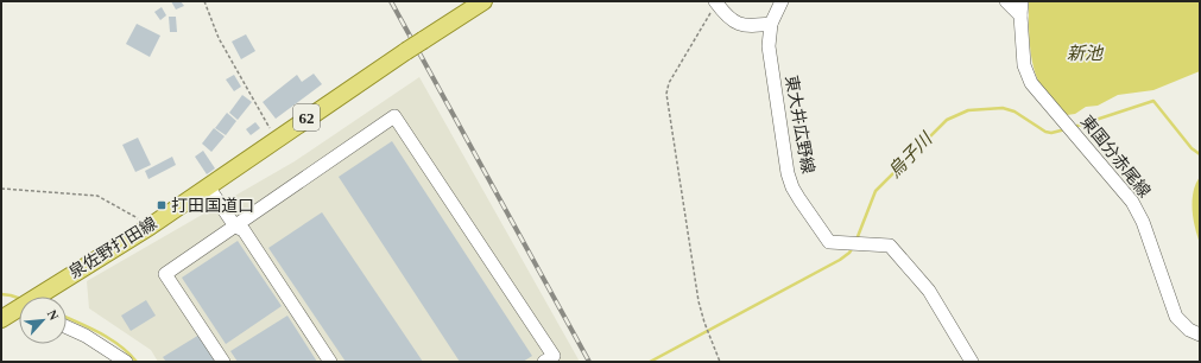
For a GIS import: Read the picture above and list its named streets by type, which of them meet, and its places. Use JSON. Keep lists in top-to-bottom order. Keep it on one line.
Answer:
{"streets":{"main road":["62","泉佐野打田線"],"street":["東大井広野線","東国分赤尾線"]},"water":["新池","烏子川"],"places":{"transit":["打田国道口"]},"north":"top right"}
